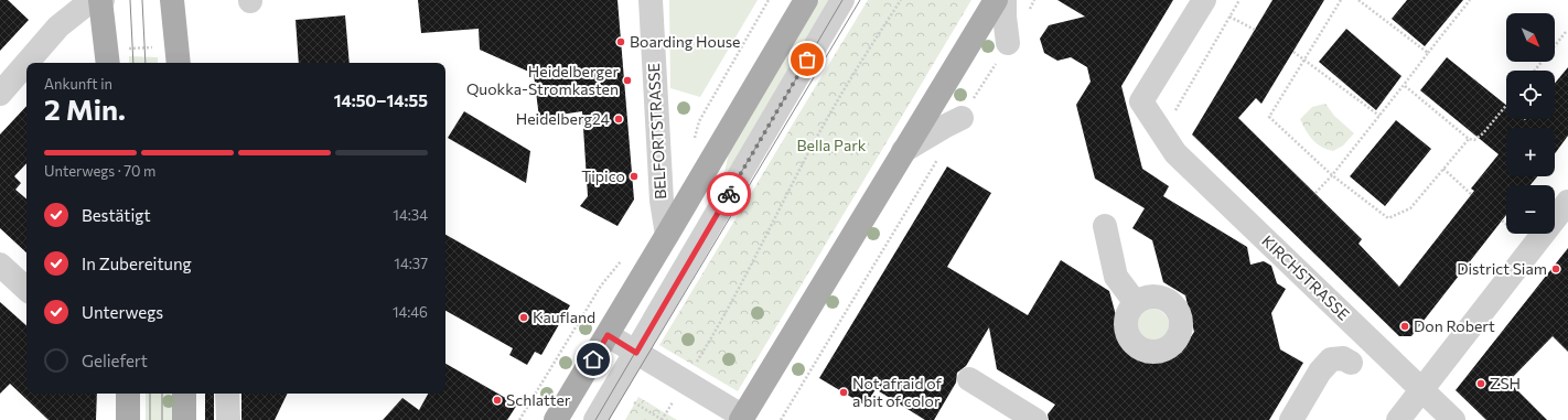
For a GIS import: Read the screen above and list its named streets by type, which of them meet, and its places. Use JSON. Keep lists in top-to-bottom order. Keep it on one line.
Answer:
{"streets":{"street":["BELFORTSTRASSE","KIRCHSTRASSE"]},"parks":["Bella Park"],"places":["Boarding House","Heidelberger Quokka-Stromkasten","Heidelberg24","Tipico","District Siam","Kaufland","Don Robert","ZSH","Not afraid of a bit of color","Schlatter"],"north":"bottom right","page":{"map_buttons":["+","−"],"heading":["2 Min.","Ankunft in","14:50–14:55"],"bar":"Unterwegs · 70 m","list":[["Bestätigt","14:34"],["In Zubereitung","14:37"],["Unterwegs","14:46"],"Geliefert"]}}
